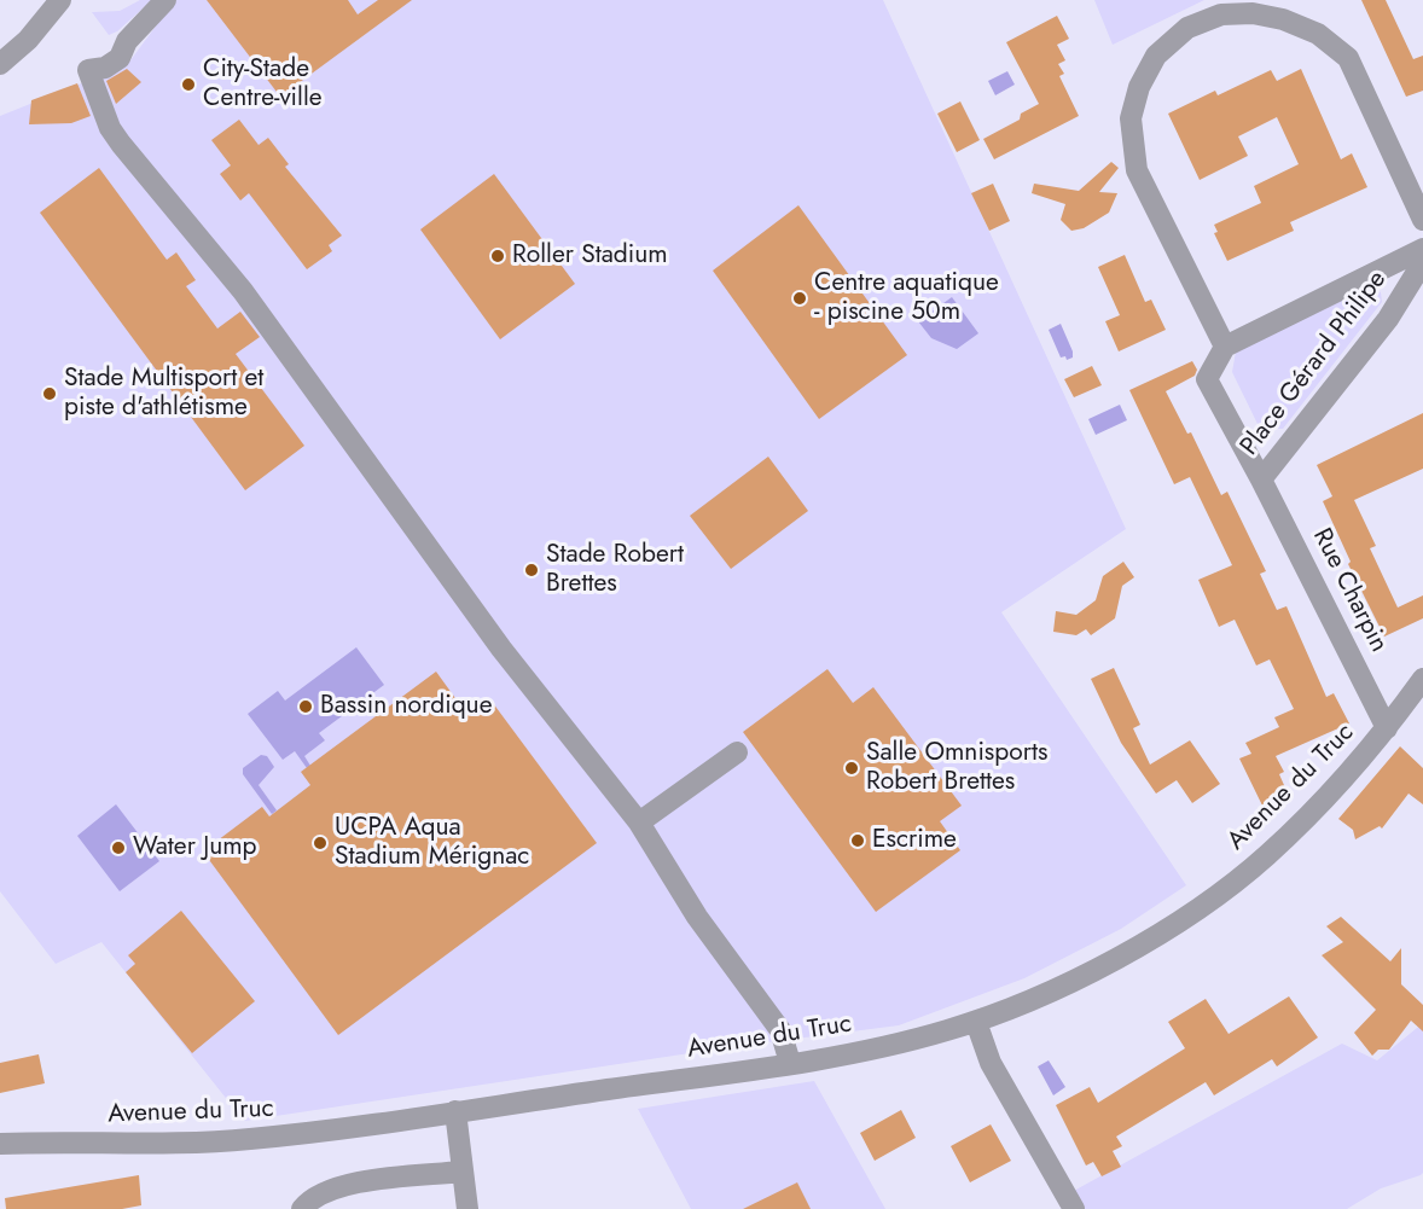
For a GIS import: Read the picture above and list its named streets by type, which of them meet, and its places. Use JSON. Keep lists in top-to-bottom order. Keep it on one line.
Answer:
{"streets":{"street":["Place Gérard Philipe","Rue Charpin","Avenue du Truc"]},"crossings":[["Place Gérard Philipe","Rue Charpin"],["Rue Charpin","Avenue du Truc"]],"places":["City-Stade Centre-ville","Roller Stadium","Centre aquatique - piscine 50m","Stade Multisport et piste d'athlétisme","Stade Robert Brettes","Bassin nordique","Salle Omnisports Robert Brettes","Escrime","UCPA Aqua Stadium Mérignac","Water Jump"]}
